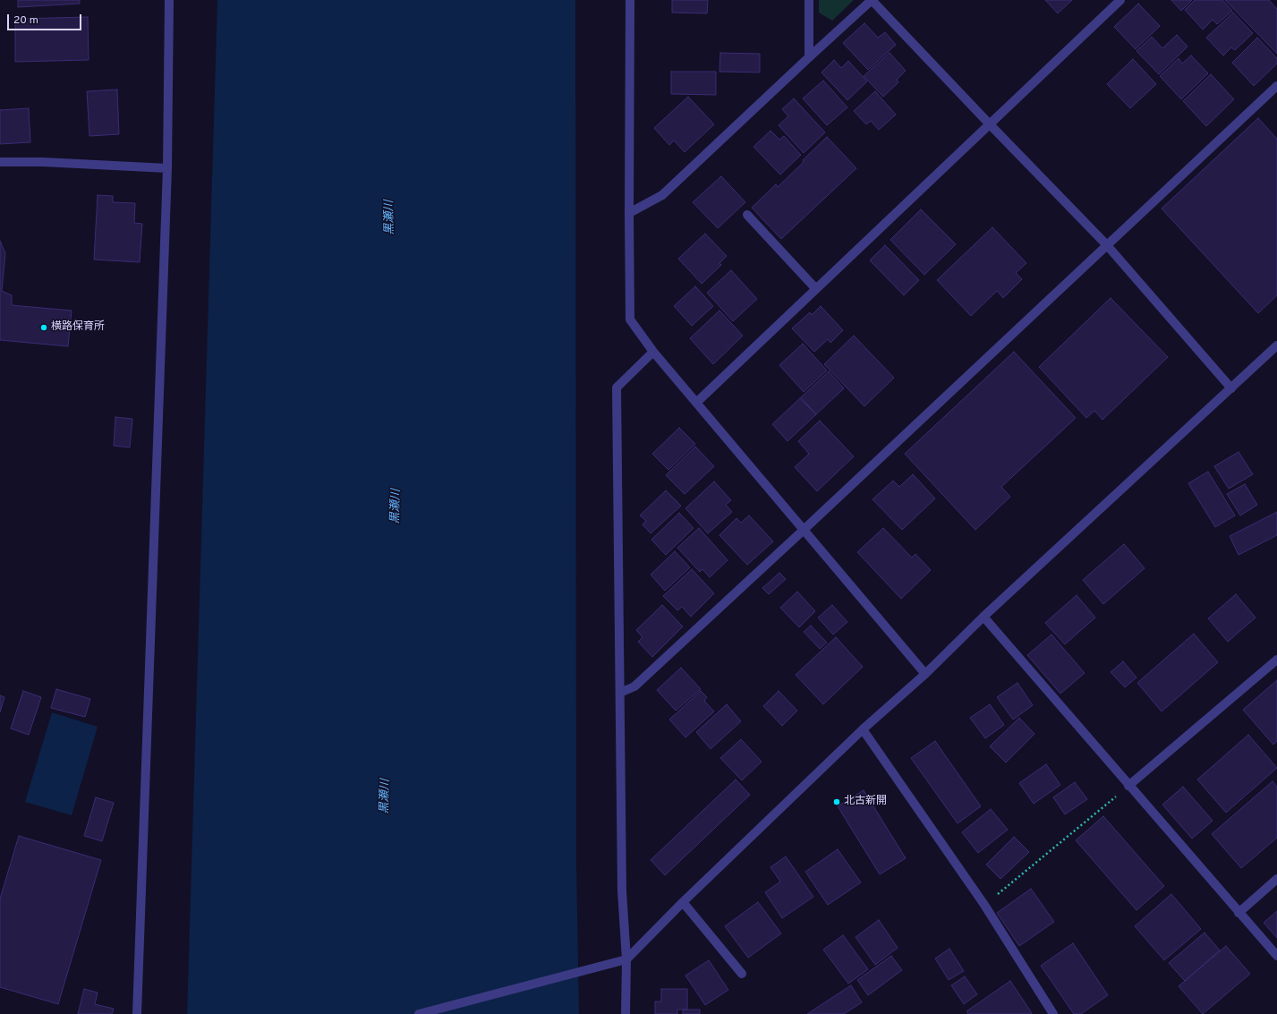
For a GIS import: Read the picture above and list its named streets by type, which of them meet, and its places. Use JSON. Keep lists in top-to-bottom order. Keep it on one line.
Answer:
{"water":["黒瀬川"],"places":["横路保育所","北古新開"],"scale_bar":"20 m"}
